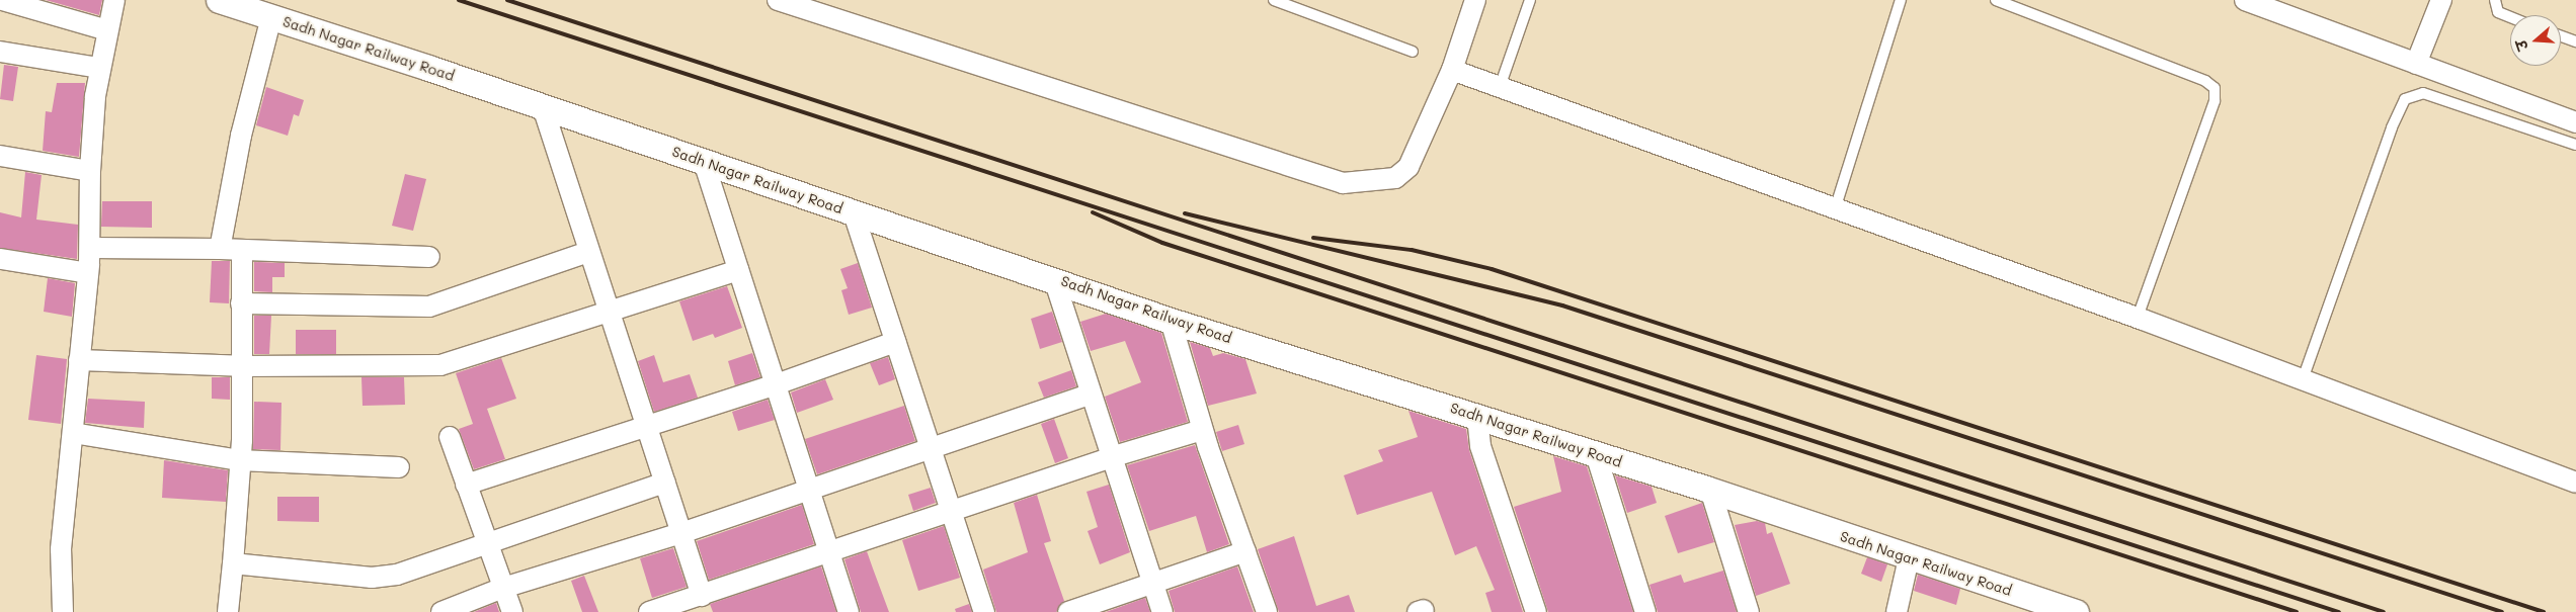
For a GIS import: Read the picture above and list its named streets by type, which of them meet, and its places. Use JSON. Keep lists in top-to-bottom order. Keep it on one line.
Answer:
{"streets":{"street":["Sadh Nagar Railway Road"]},"north":"left"}
